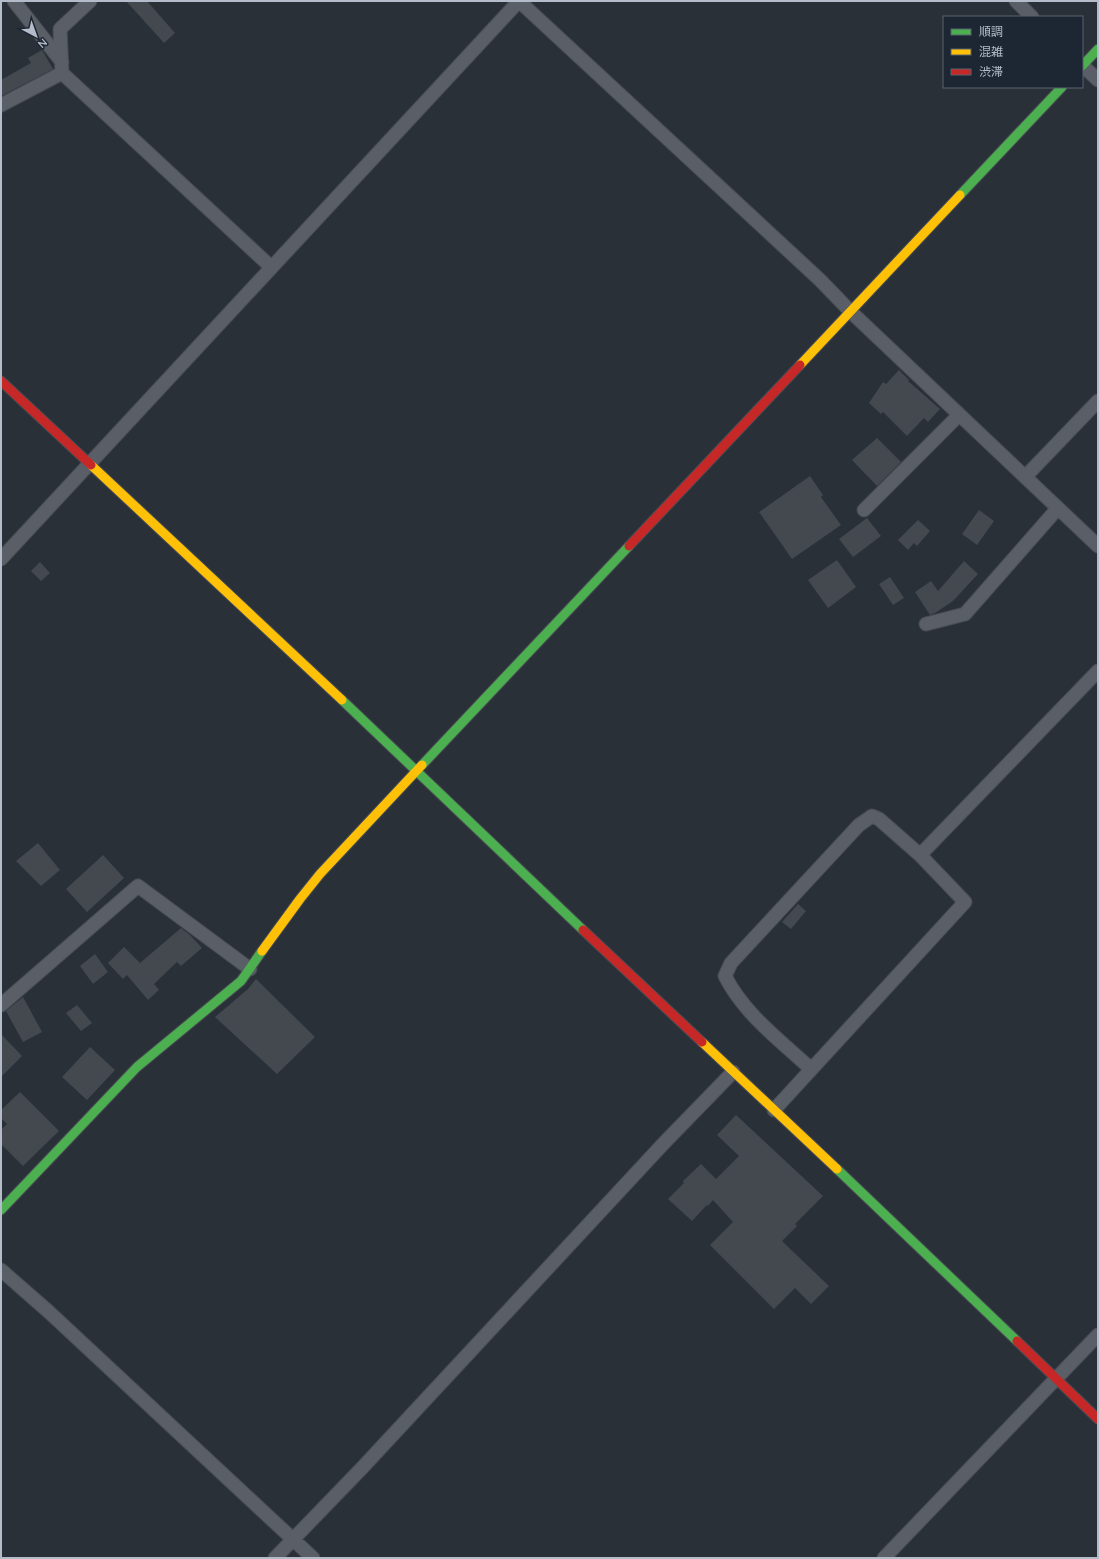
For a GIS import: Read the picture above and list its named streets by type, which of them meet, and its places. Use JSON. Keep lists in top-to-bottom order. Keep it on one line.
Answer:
{"legend":["順調","混雑","渋滞"],"north":"bottom right"}
